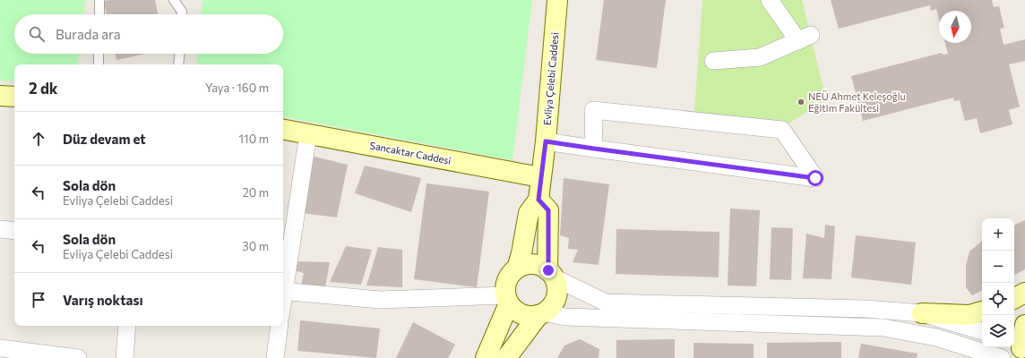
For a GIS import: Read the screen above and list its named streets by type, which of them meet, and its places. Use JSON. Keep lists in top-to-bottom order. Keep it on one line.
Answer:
{"streets":{"street":["Evliya Çelebi Caddesi","Sancaktar Caddesi"]},"crossings":[["Evliya Çelebi Caddesi","Sancaktar Caddesi"]],"places":["NEÜ Ahmet Keleşoğlu Eğitim Fakültesi"],"north":"bottom","page":{"search":"Burada ara","heading":["2 dk","Yaya · 160 m"],"list":[["Düz devam et","110 m"],["Sola dön","Evliya Çelebi Caddesi","20 m"],["Sola dön","Evliya Çelebi Caddesi","30 m"],"Varış noktası"],"map_buttons":["+","−"]}}
